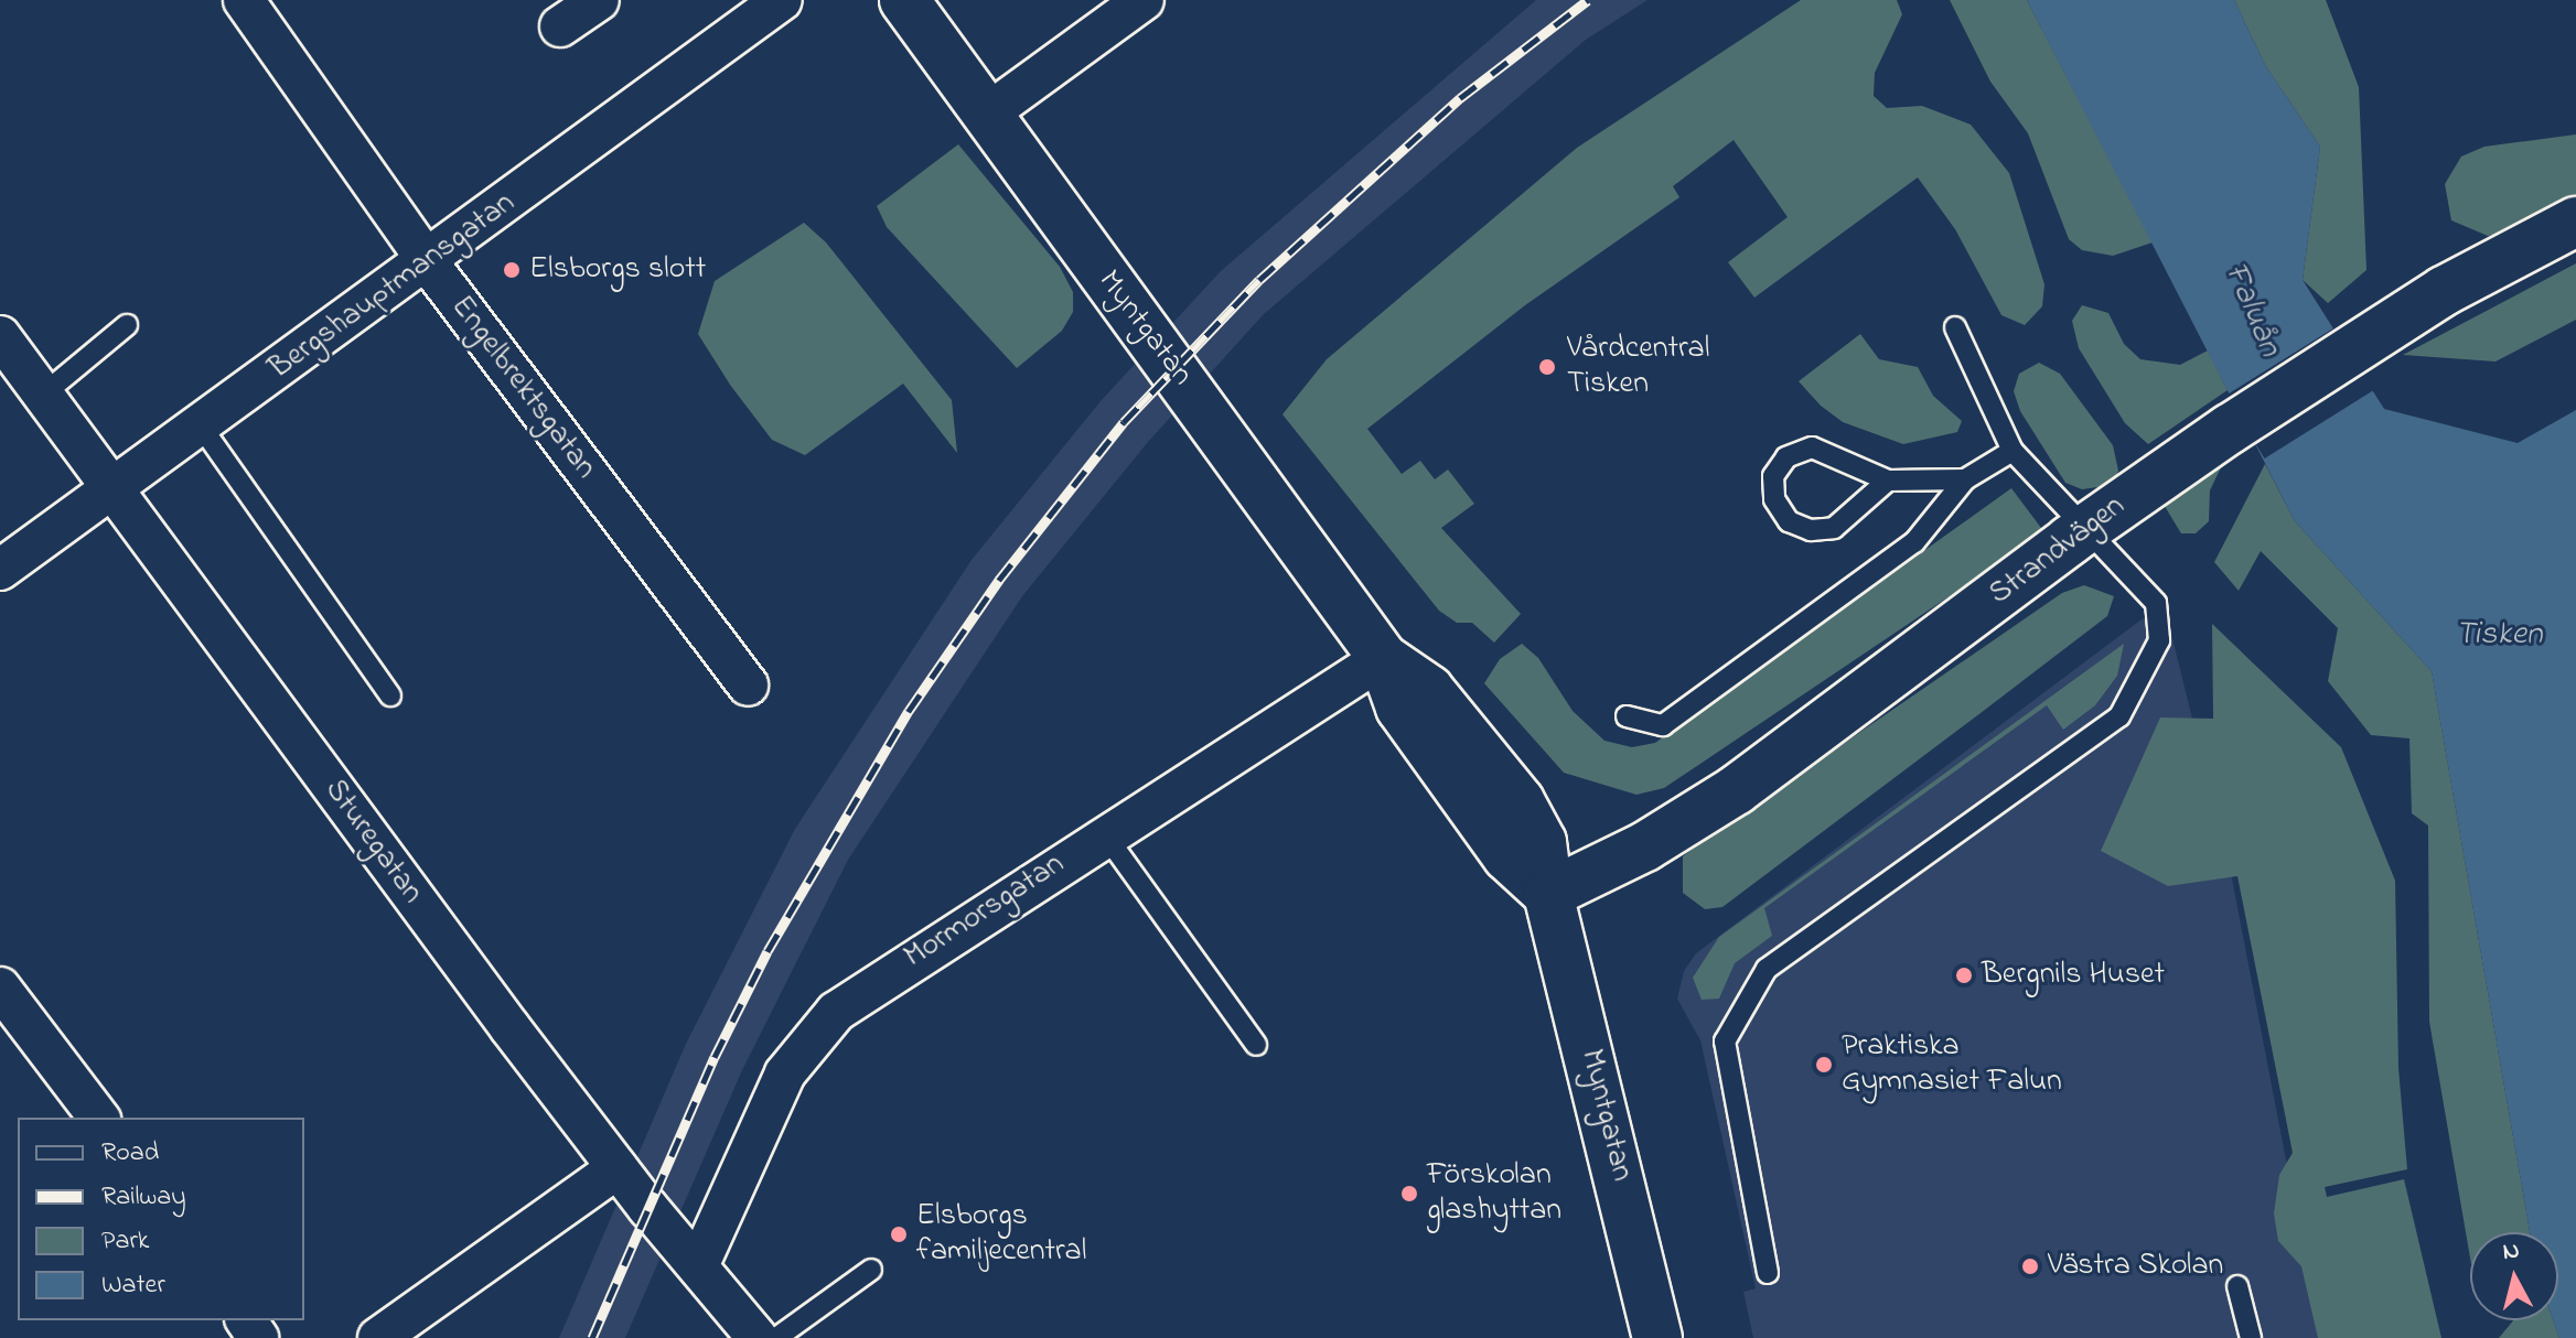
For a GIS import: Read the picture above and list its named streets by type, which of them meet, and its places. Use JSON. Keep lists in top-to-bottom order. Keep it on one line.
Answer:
{"streets":{"street":["Bergshauptmansgatan","Myntgatan","Engelbrektsgatan","Strandvägen","Sturegatan","Mormorsgatan"]},"crossings":[["Bergshauptmansgatan","Engelbrektsgatan"],["Bergshauptmansgatan","Sturegatan"],["Myntgatan","Strandvägen"],["Myntgatan","Mormorsgatan"],["Sturegatan","Mormorsgatan"]],"water":["Faluån","Tisken"],"places":["Elsborgs slott","Vårdcentral Tisken","Bergnils Huset","Praktiska Gymnasiet Falun","Förskolan glashyttan","Elsborgs familjecentral","Västra Skolan"],"legend":["Road","Railway","Park","Water"],"north":"top"}
